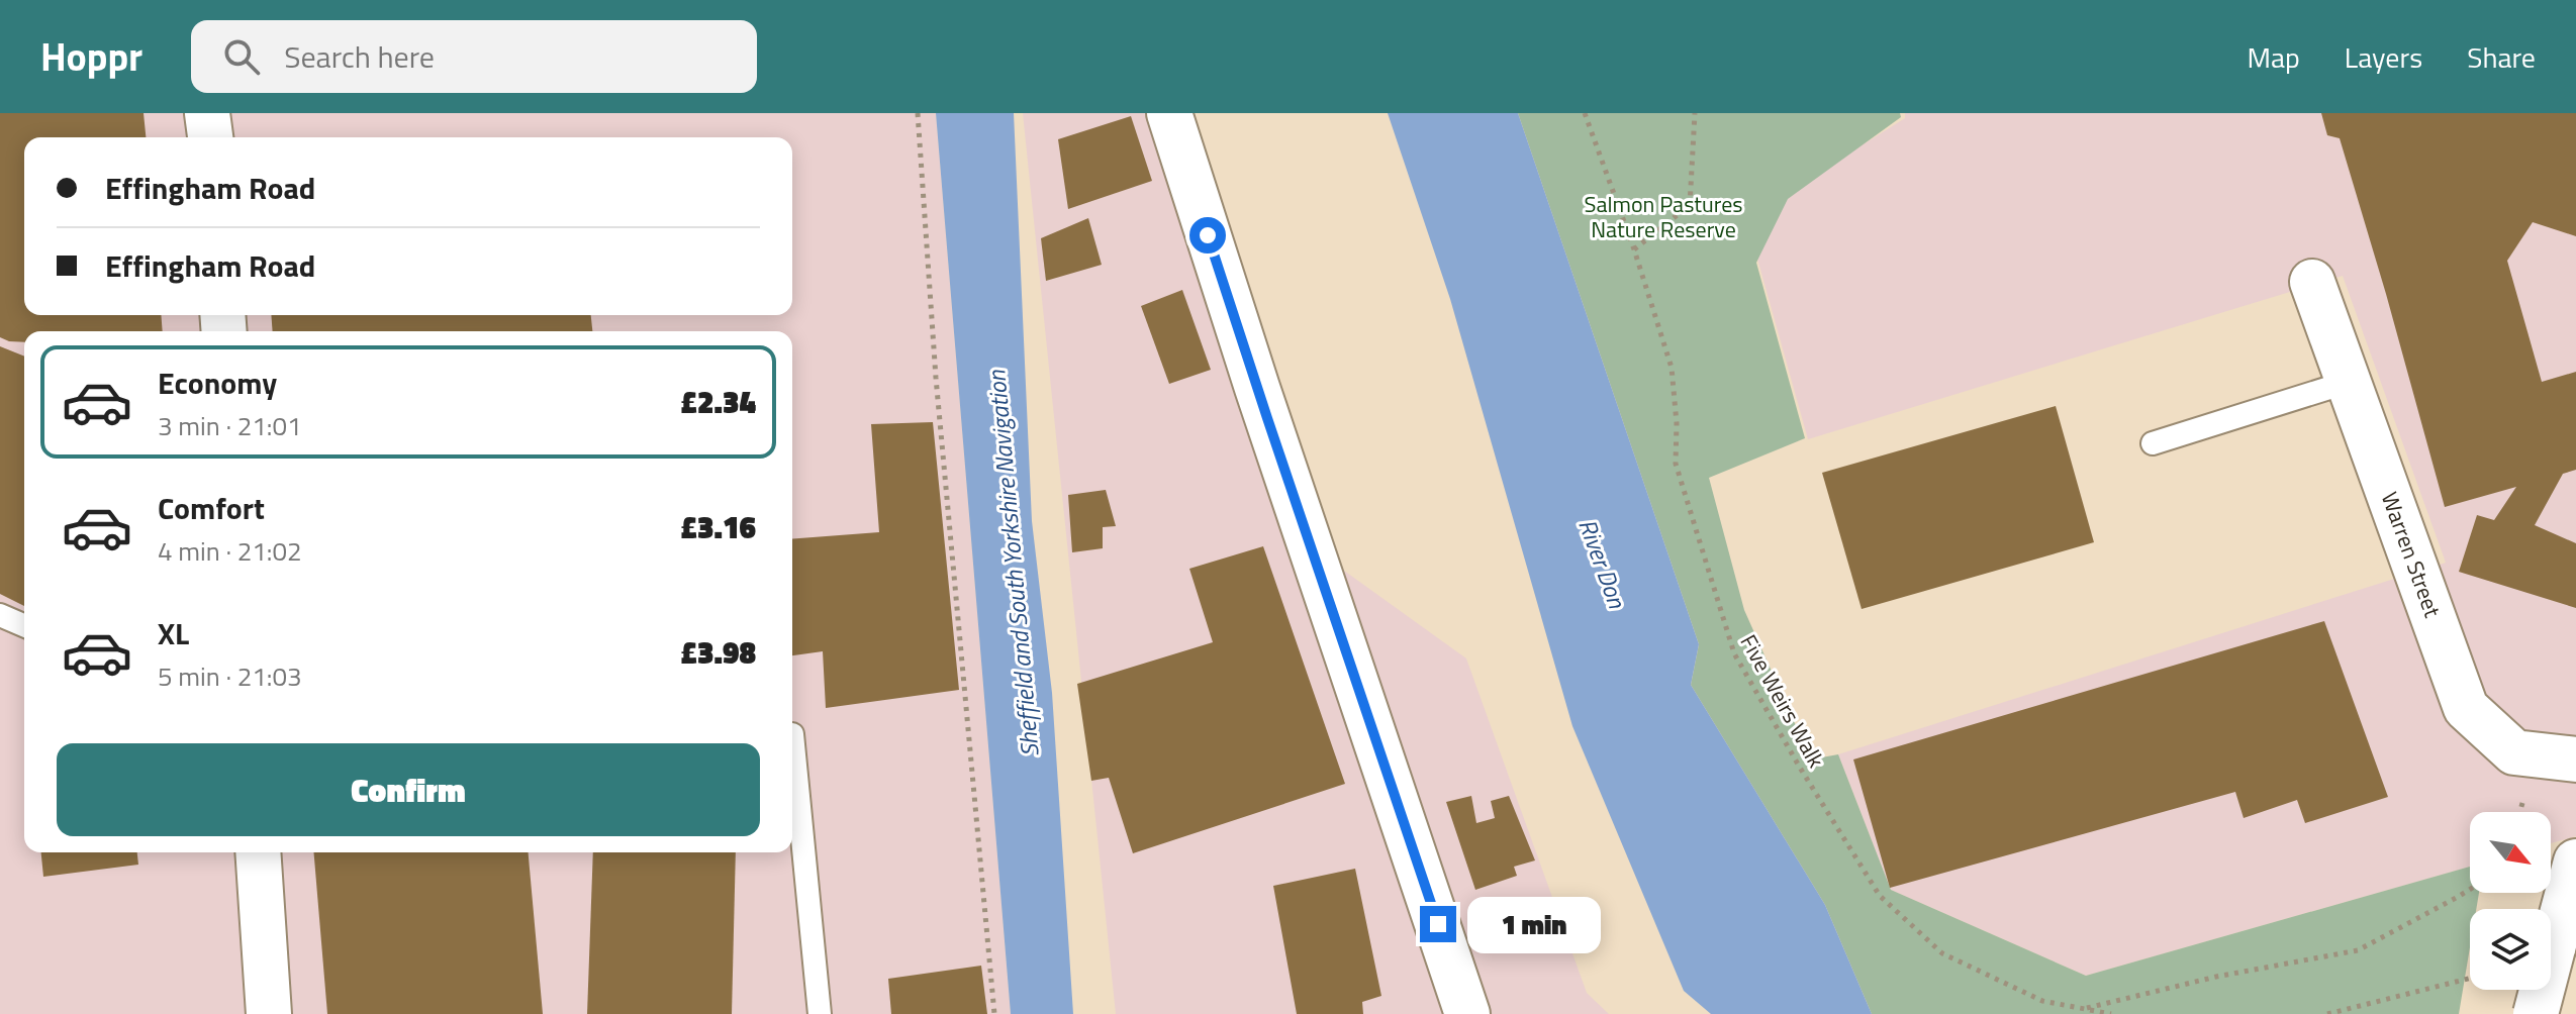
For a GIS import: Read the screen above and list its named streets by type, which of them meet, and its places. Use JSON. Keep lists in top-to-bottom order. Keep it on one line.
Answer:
{"streets":{"main road":["Warren Street"],"path":["Five Weirs Walk"]},"water":["Sheffield and South Yorkshire Navigation","River Don"],"parks":["Salmon Pastures Nature Reserve"],"north":"bottom right","page":{"header":"Hoppr","search":"Search here","nav":["Map","Layers","Share"],"banner":["Effingham Road","Effingham Road"],"list":[{"name":"Economy","note":"3 min · 21:01","value":"£2.34"},{"name":"Comfort","note":"4 min · 21:02","value":"£3.16"},{"name":"XL","note":"5 min · 21:03","value":"£3.98"}],"buttons":"Confirm","bubble":"1 min"}}
